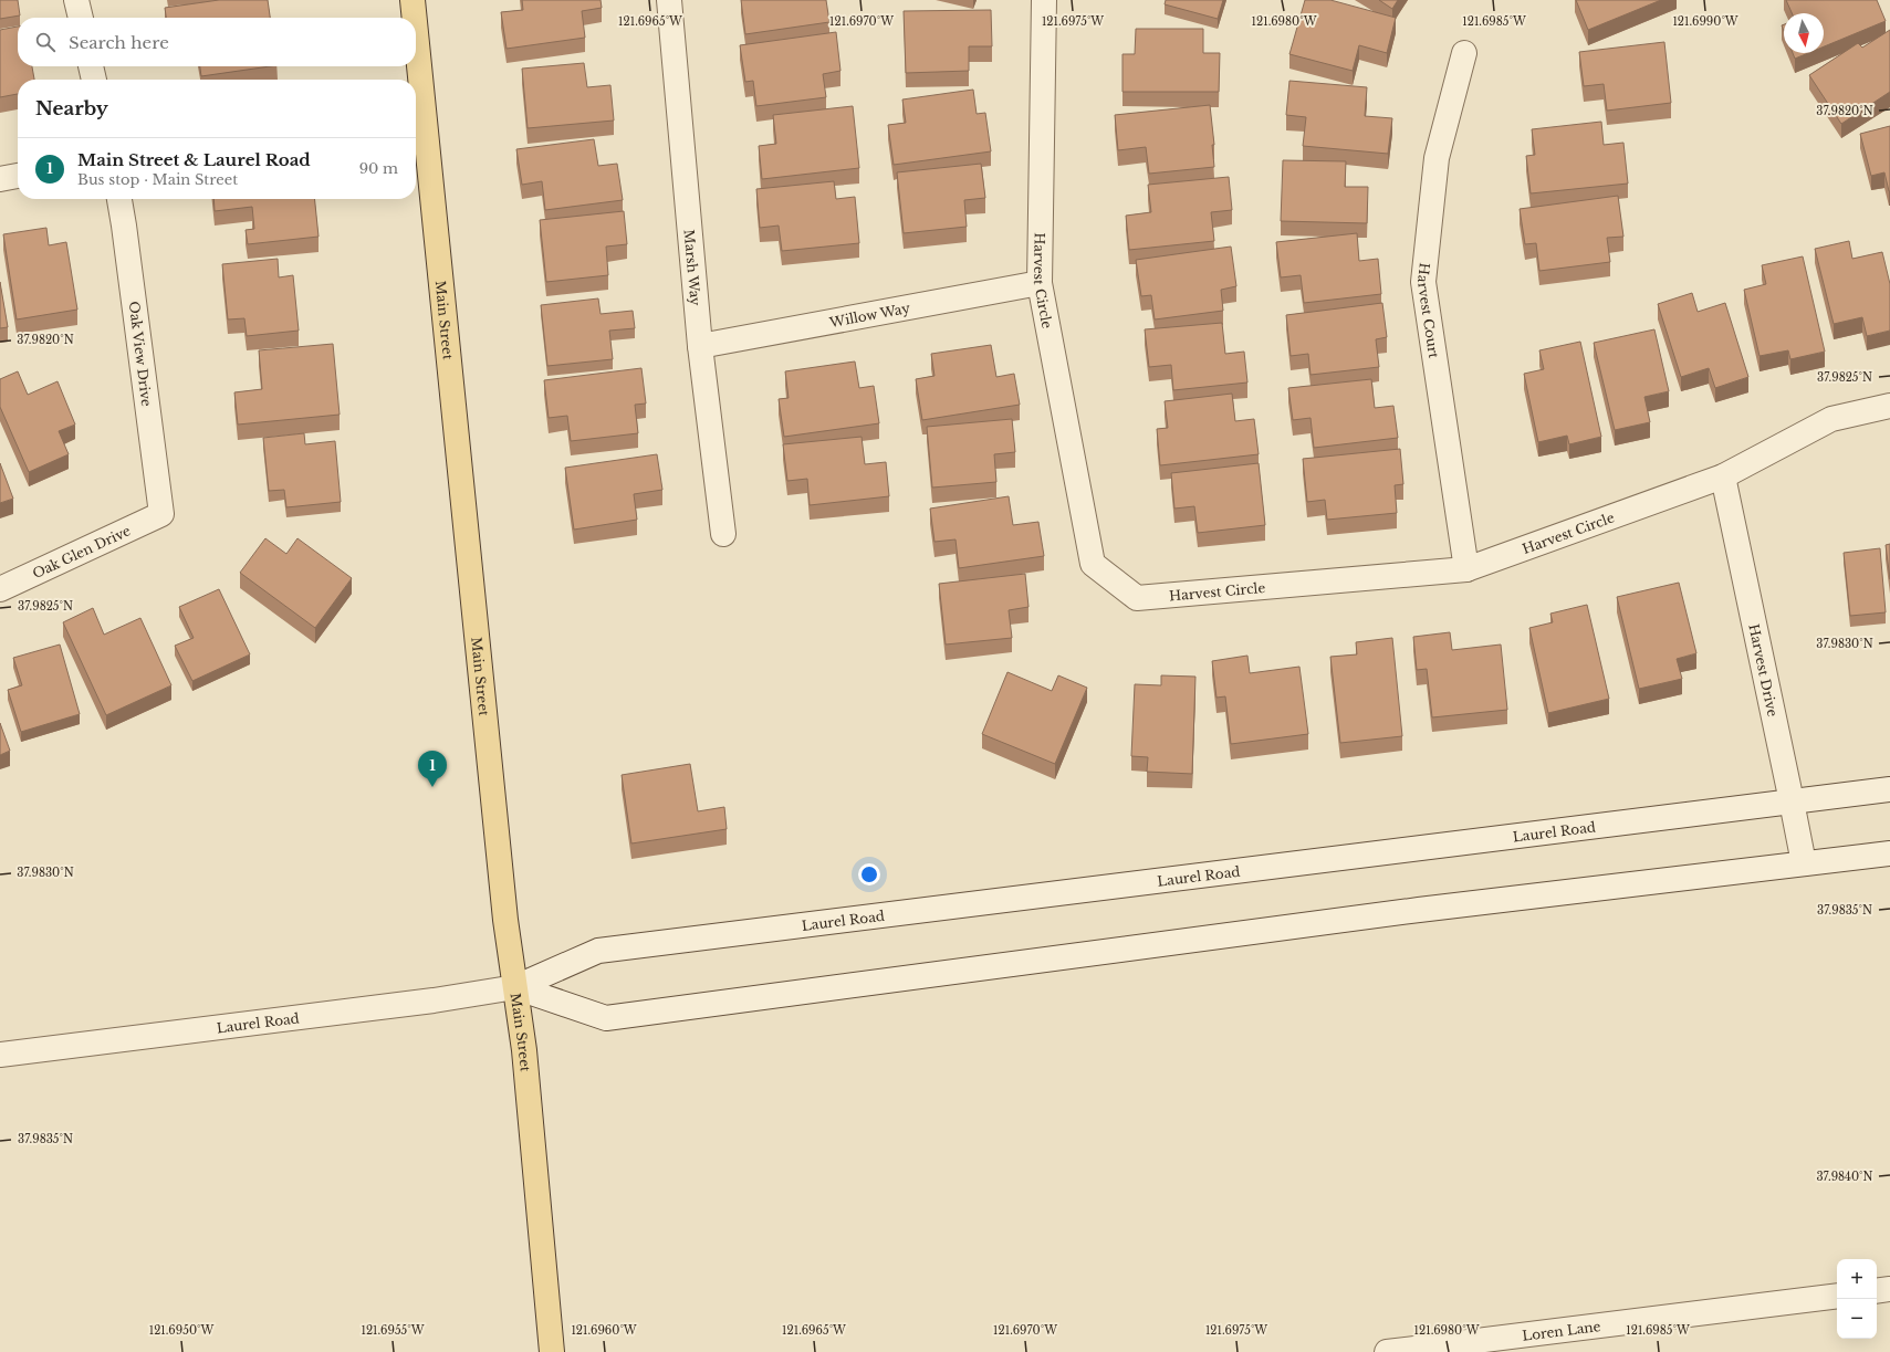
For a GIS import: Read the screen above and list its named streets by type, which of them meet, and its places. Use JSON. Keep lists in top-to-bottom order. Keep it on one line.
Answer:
{"streets":{"main road":["Main Street"],"street":["Marsh Way","Harvest Circle","Harvest Court","Willow Way","Oak View Drive","Oak Glen Drive","Harvest Drive","Laurel Road","Loren Lane"]},"crossings":[["Marsh Way","Willow Way"],["Harvest Circle","Harvest Court"],["Harvest Circle","Willow Way"],["Harvest Circle","Harvest Drive"],["Main Street","Laurel Road"],["Oak View Drive","Oak Glen Drive"],["Harvest Drive","Laurel Road"]],"north":"bottom","page":{"search":"Search here","heading":"Nearby","list":[{"mark":"1","name":"Main Street & Laurel Road","note":"Bus stop · Main Street","value":"90 m"}],"pins":"1","map_buttons":["+","−"]},"coordinates":["121.6965°W","121.6970°W","121.6975°W","121.6980°W","121.6985°W","121.6990°W","37.9820°N","37.9825°N","37.9830°N","37.9835°N","37.9840°N","121.6950°W","121.6955°W","121.6960°W"]}
